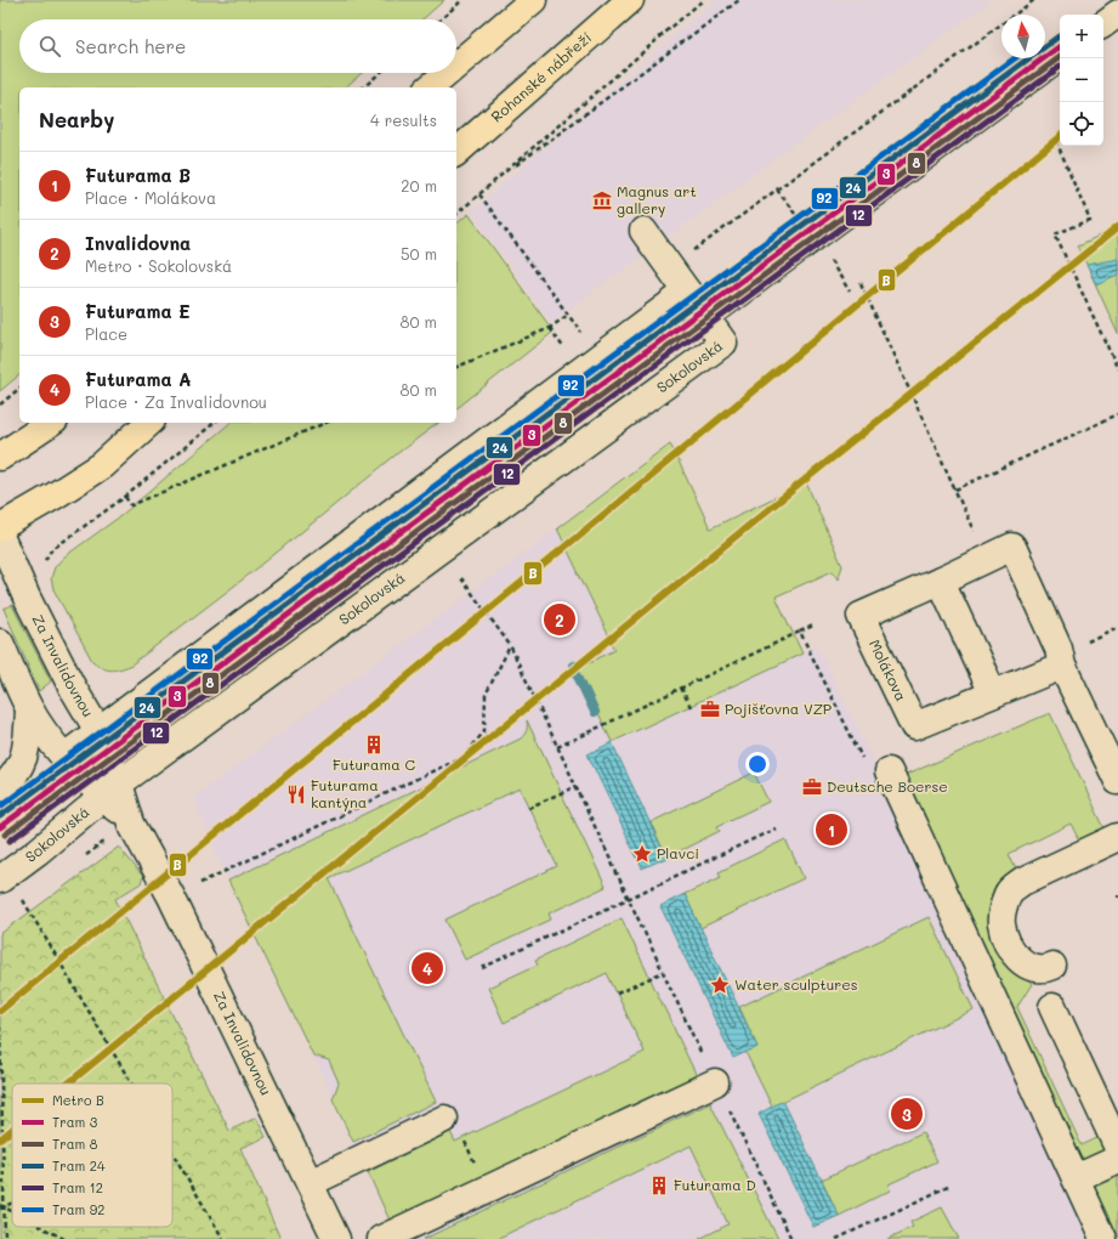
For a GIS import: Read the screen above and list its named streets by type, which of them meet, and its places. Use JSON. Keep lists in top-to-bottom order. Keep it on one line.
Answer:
{"streets":{"main road":["Rohanské nábřeží"],"street":["Sokolovská","Za Invalidovnou","Molákova"]},"crossings":[["Sokolovská","Za Invalidovnou"]],"places":{"museum":["Magnus art gallery"],"office":["Pojišťovna VZP","Deutsche Boerse"],"building":["Futurama C","Futurama D"],"restaurant":["Futurama kantýna"],"place":["Plavci","Water sculptures"]},"lines":["tram line 24","tram line 3","tram line 8","tram line 92","tram line 12","metro line B"],"legend":["Metro B","Tram 3","Tram 8","Tram 24","Tram 12","Tram 92"],"north":"top","page":{"map_buttons":["+","−"],"search":"Search here","heading":["Nearby","4 results"],"list":[{"mark":"1","name":"Futurama B","note":"Place · Molákova","value":"20 m"},{"mark":"2","name":"Invalidovna","note":"Metro · Sokolovská","value":"50 m"},{"mark":"3","name":"Futurama E","note":"Place","value":"80 m"},{"mark":"4","name":"Futurama A","note":"Place · Za Invalidovnou","value":"80 m"}],"pins":["2","1","4","3"]}}
